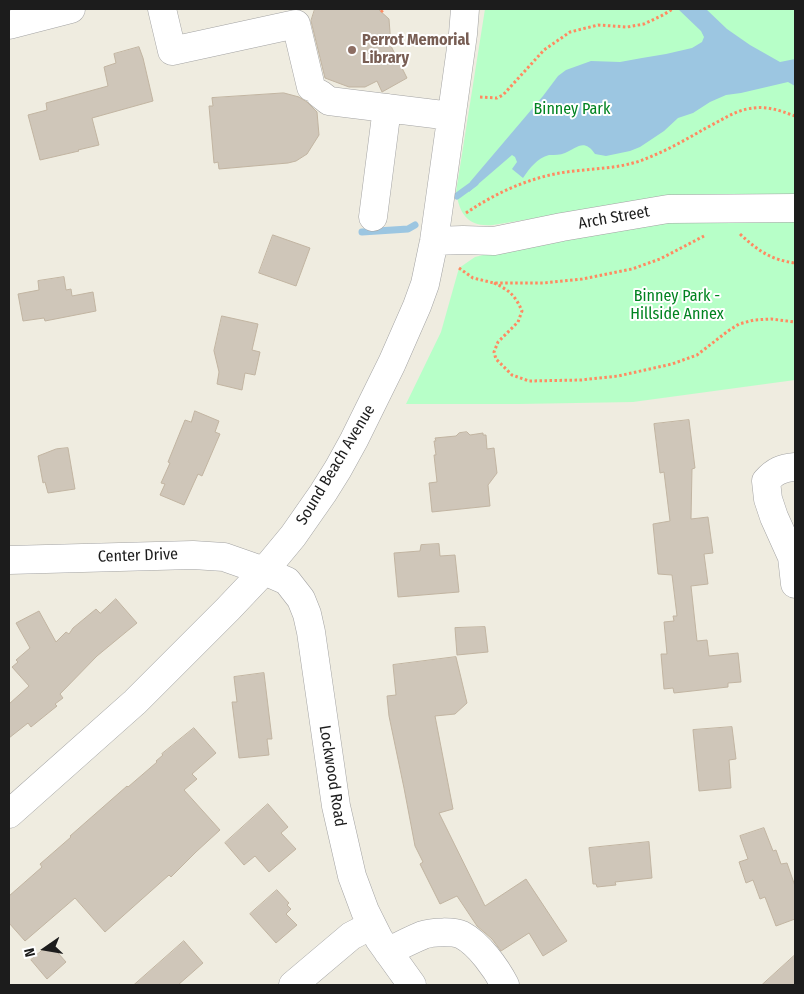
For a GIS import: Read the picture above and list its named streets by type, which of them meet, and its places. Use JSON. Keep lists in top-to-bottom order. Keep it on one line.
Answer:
{"streets":{"street":["Arch Street","Sound Beach Avenue","Center Drive","Lockwood Road"]},"crossings":[["Arch Street","Sound Beach Avenue"],["Sound Beach Avenue","Center Drive"],["Sound Beach Avenue","Lockwood Road"],["Center Drive","Lockwood Road"]],"parks":["Binney Park","Binney Park - Hillside Annex"],"places":["Perrot Memorial Library"],"north":"left"}
